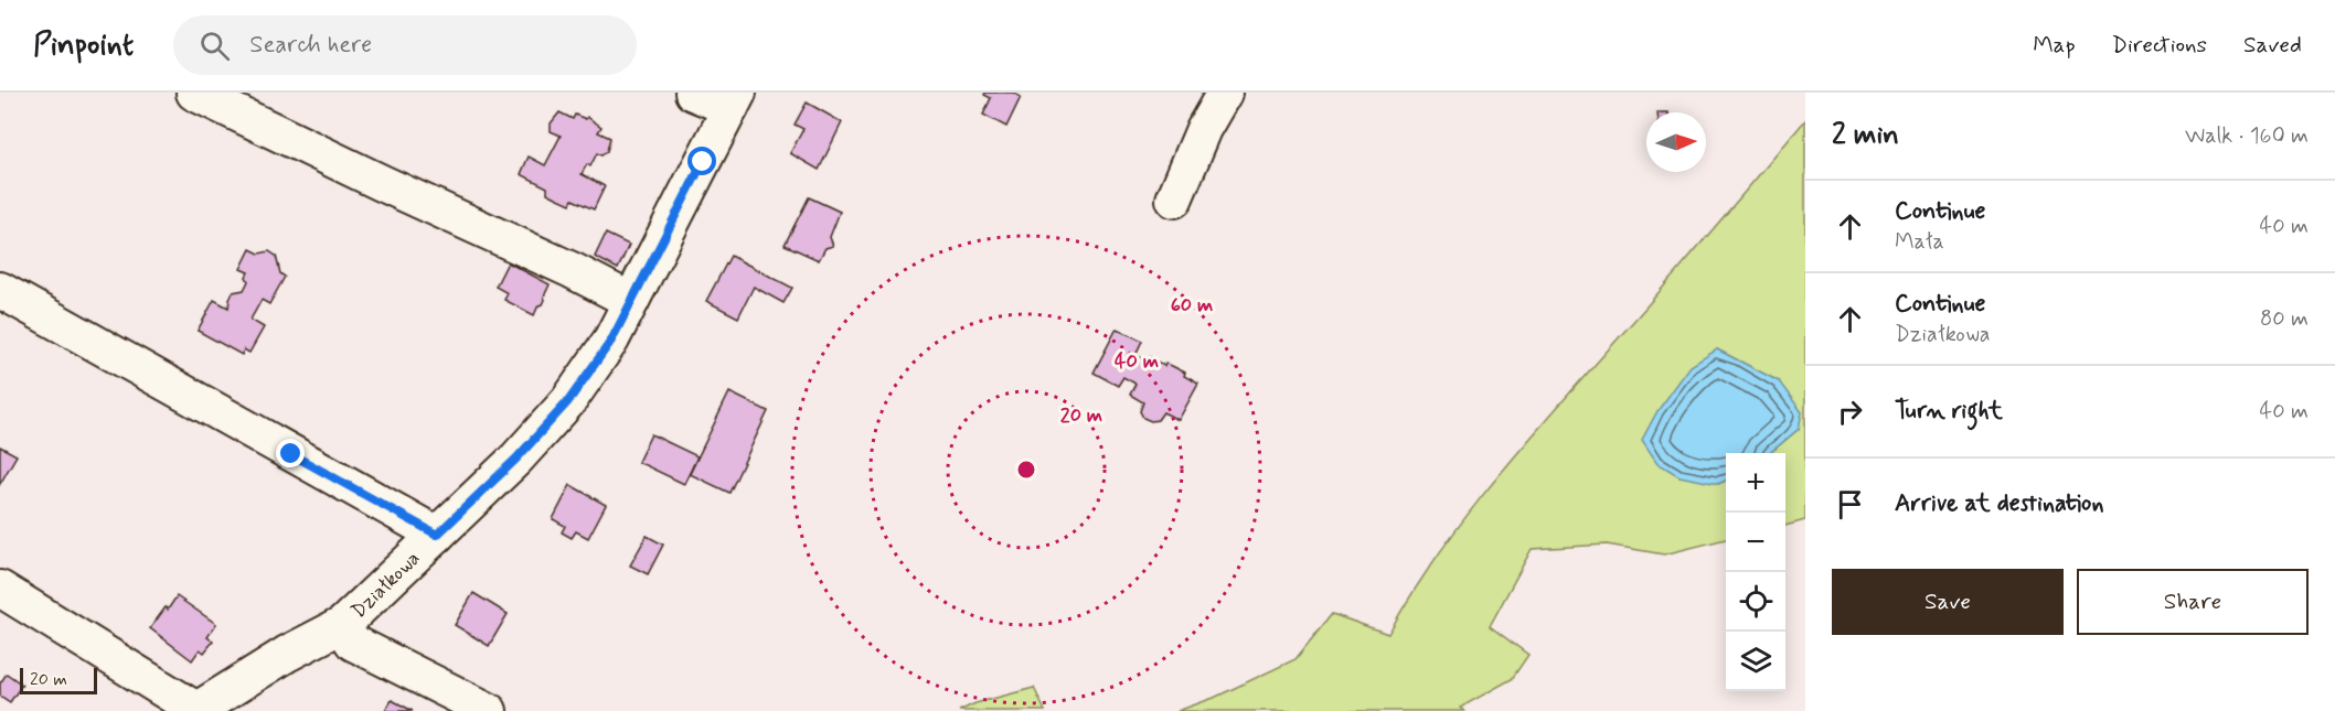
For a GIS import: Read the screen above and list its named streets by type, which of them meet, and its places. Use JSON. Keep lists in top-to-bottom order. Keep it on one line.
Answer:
{"streets":{"street":["Działkowa"]},"scale_bar":"20 m","north":"right","page":{"header":"Pinpoint","search":"Search here","nav":["Map","Directions","Saved"],"heading":["2 min","Walk · 160 m"],"list":[["Continue","Mała","40 m"],["Continue","Działkowa","80 m"],["Turn right","40 m"],"Arrive at destination"],"map_buttons":["+","−"],"buttons":["Save","Share"],"scale":"20 m"},"rings":["60 m","40 m","20 m"]}
